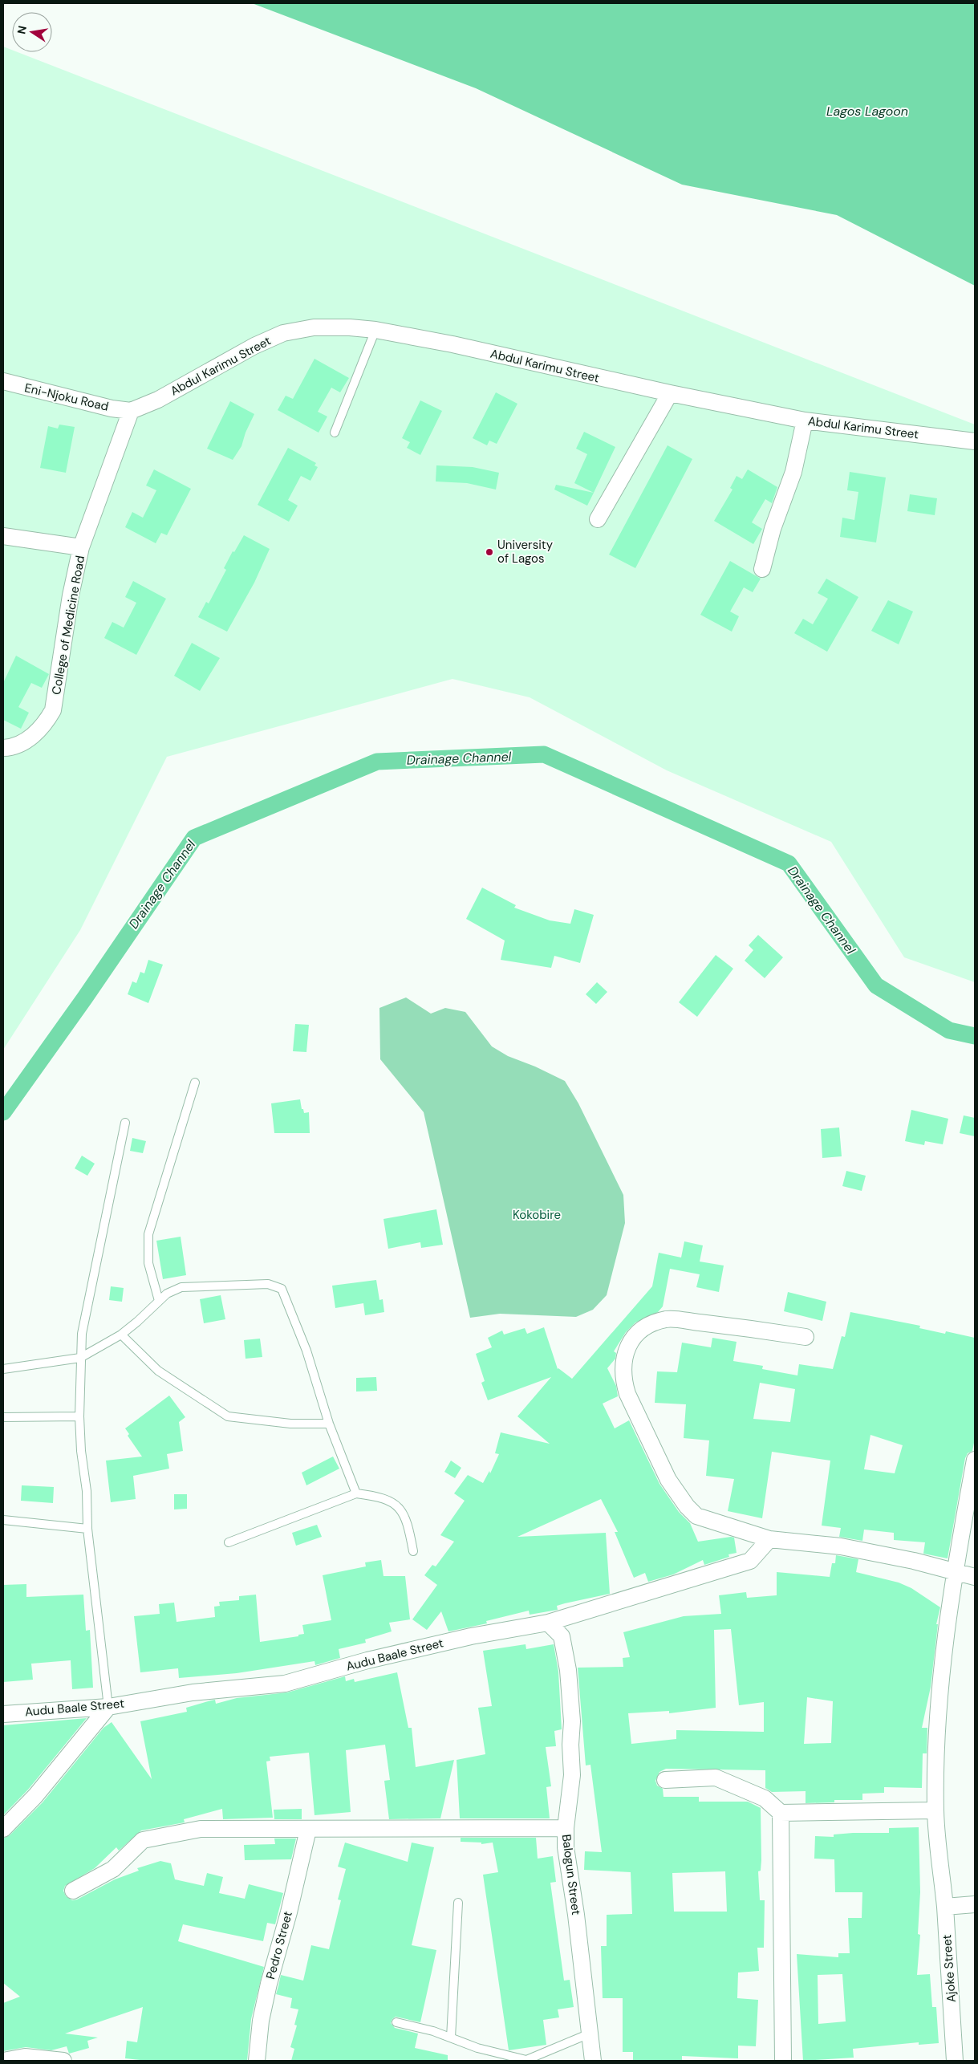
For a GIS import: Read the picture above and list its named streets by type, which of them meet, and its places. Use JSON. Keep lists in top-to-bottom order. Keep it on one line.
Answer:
{"streets":{"street":["Abdul Karimu Street","Eni-Njoku Road","College of Medicine Road","Audu Baale Street","Balogun Street","Pedro Street","Ajoke Street"]},"crossings":[["Abdul Karimu Street","Eni-Njoku Road"],["Abdul Karimu Street","College of Medicine Road"],["Eni-Njoku Road","College of Medicine Road"],["Audu Baale Street","Balogun Street"]],"water":["Lagos Lagoon","Drainage Channel"],"parks":["Kokobire"],"places":["University of Lagos"],"north":"left"}
